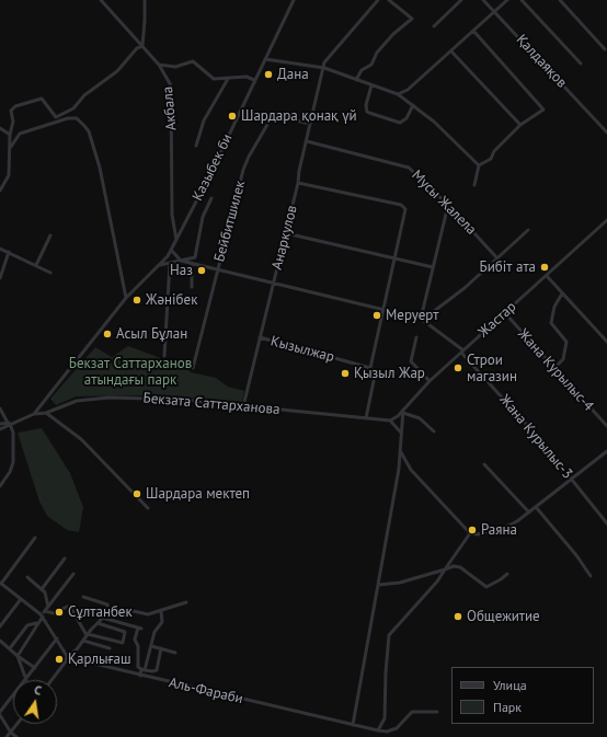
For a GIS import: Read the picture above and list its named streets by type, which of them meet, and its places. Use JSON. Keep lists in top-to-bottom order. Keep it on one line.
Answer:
{"streets":{"street":["Қалдаяқов","Акбала","Казыбек би","Мусы Жалела","Бейбитшилек","Анаркулов","Жастар","Кызылжар","Жана Курылыс-4","Бекзата Саттарханова","Жана Курылыс-3","Аль-Фараби"]},"crossings":[["Акбала","Казыбек би"],["Казыбек би","Бекзата Саттарханова"],["Мусы Жалела","Анаркулов"],["Бейбитшилек","Анаркулов"],["Анаркулов","Кызылжар"],["Анаркулов","Бекзата Саттарханова"],["Жастар","Жана Курылыс-4"],["Жастар","Бекзата Саттарханова"],["Жастар","Жана Курылыс-3"]],"parks":["Бекзат Саттарханов атындағы парк"],"places":["Дана","Шардара қонақ үй","Бибіт ата","Наз","Жәнібек","Меруерт","Асыл Бұлан","Строи магазин","Қызыл Жар","Шардара мектеп","Раяна","Сұлтанбек","Общежитие","Қарлығаш"],"legend":["Улица","Парк"],"north":"top"}
